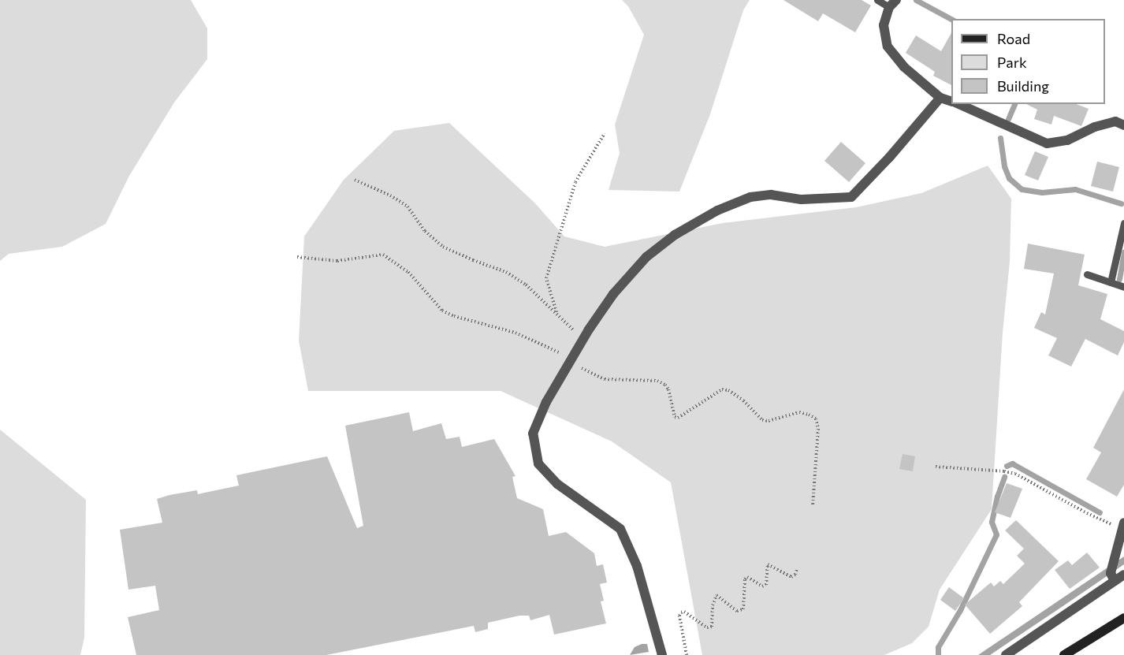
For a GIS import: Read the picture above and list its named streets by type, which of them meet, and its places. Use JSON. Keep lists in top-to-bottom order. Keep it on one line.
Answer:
{"legend":["Road","Park","Building"]}
